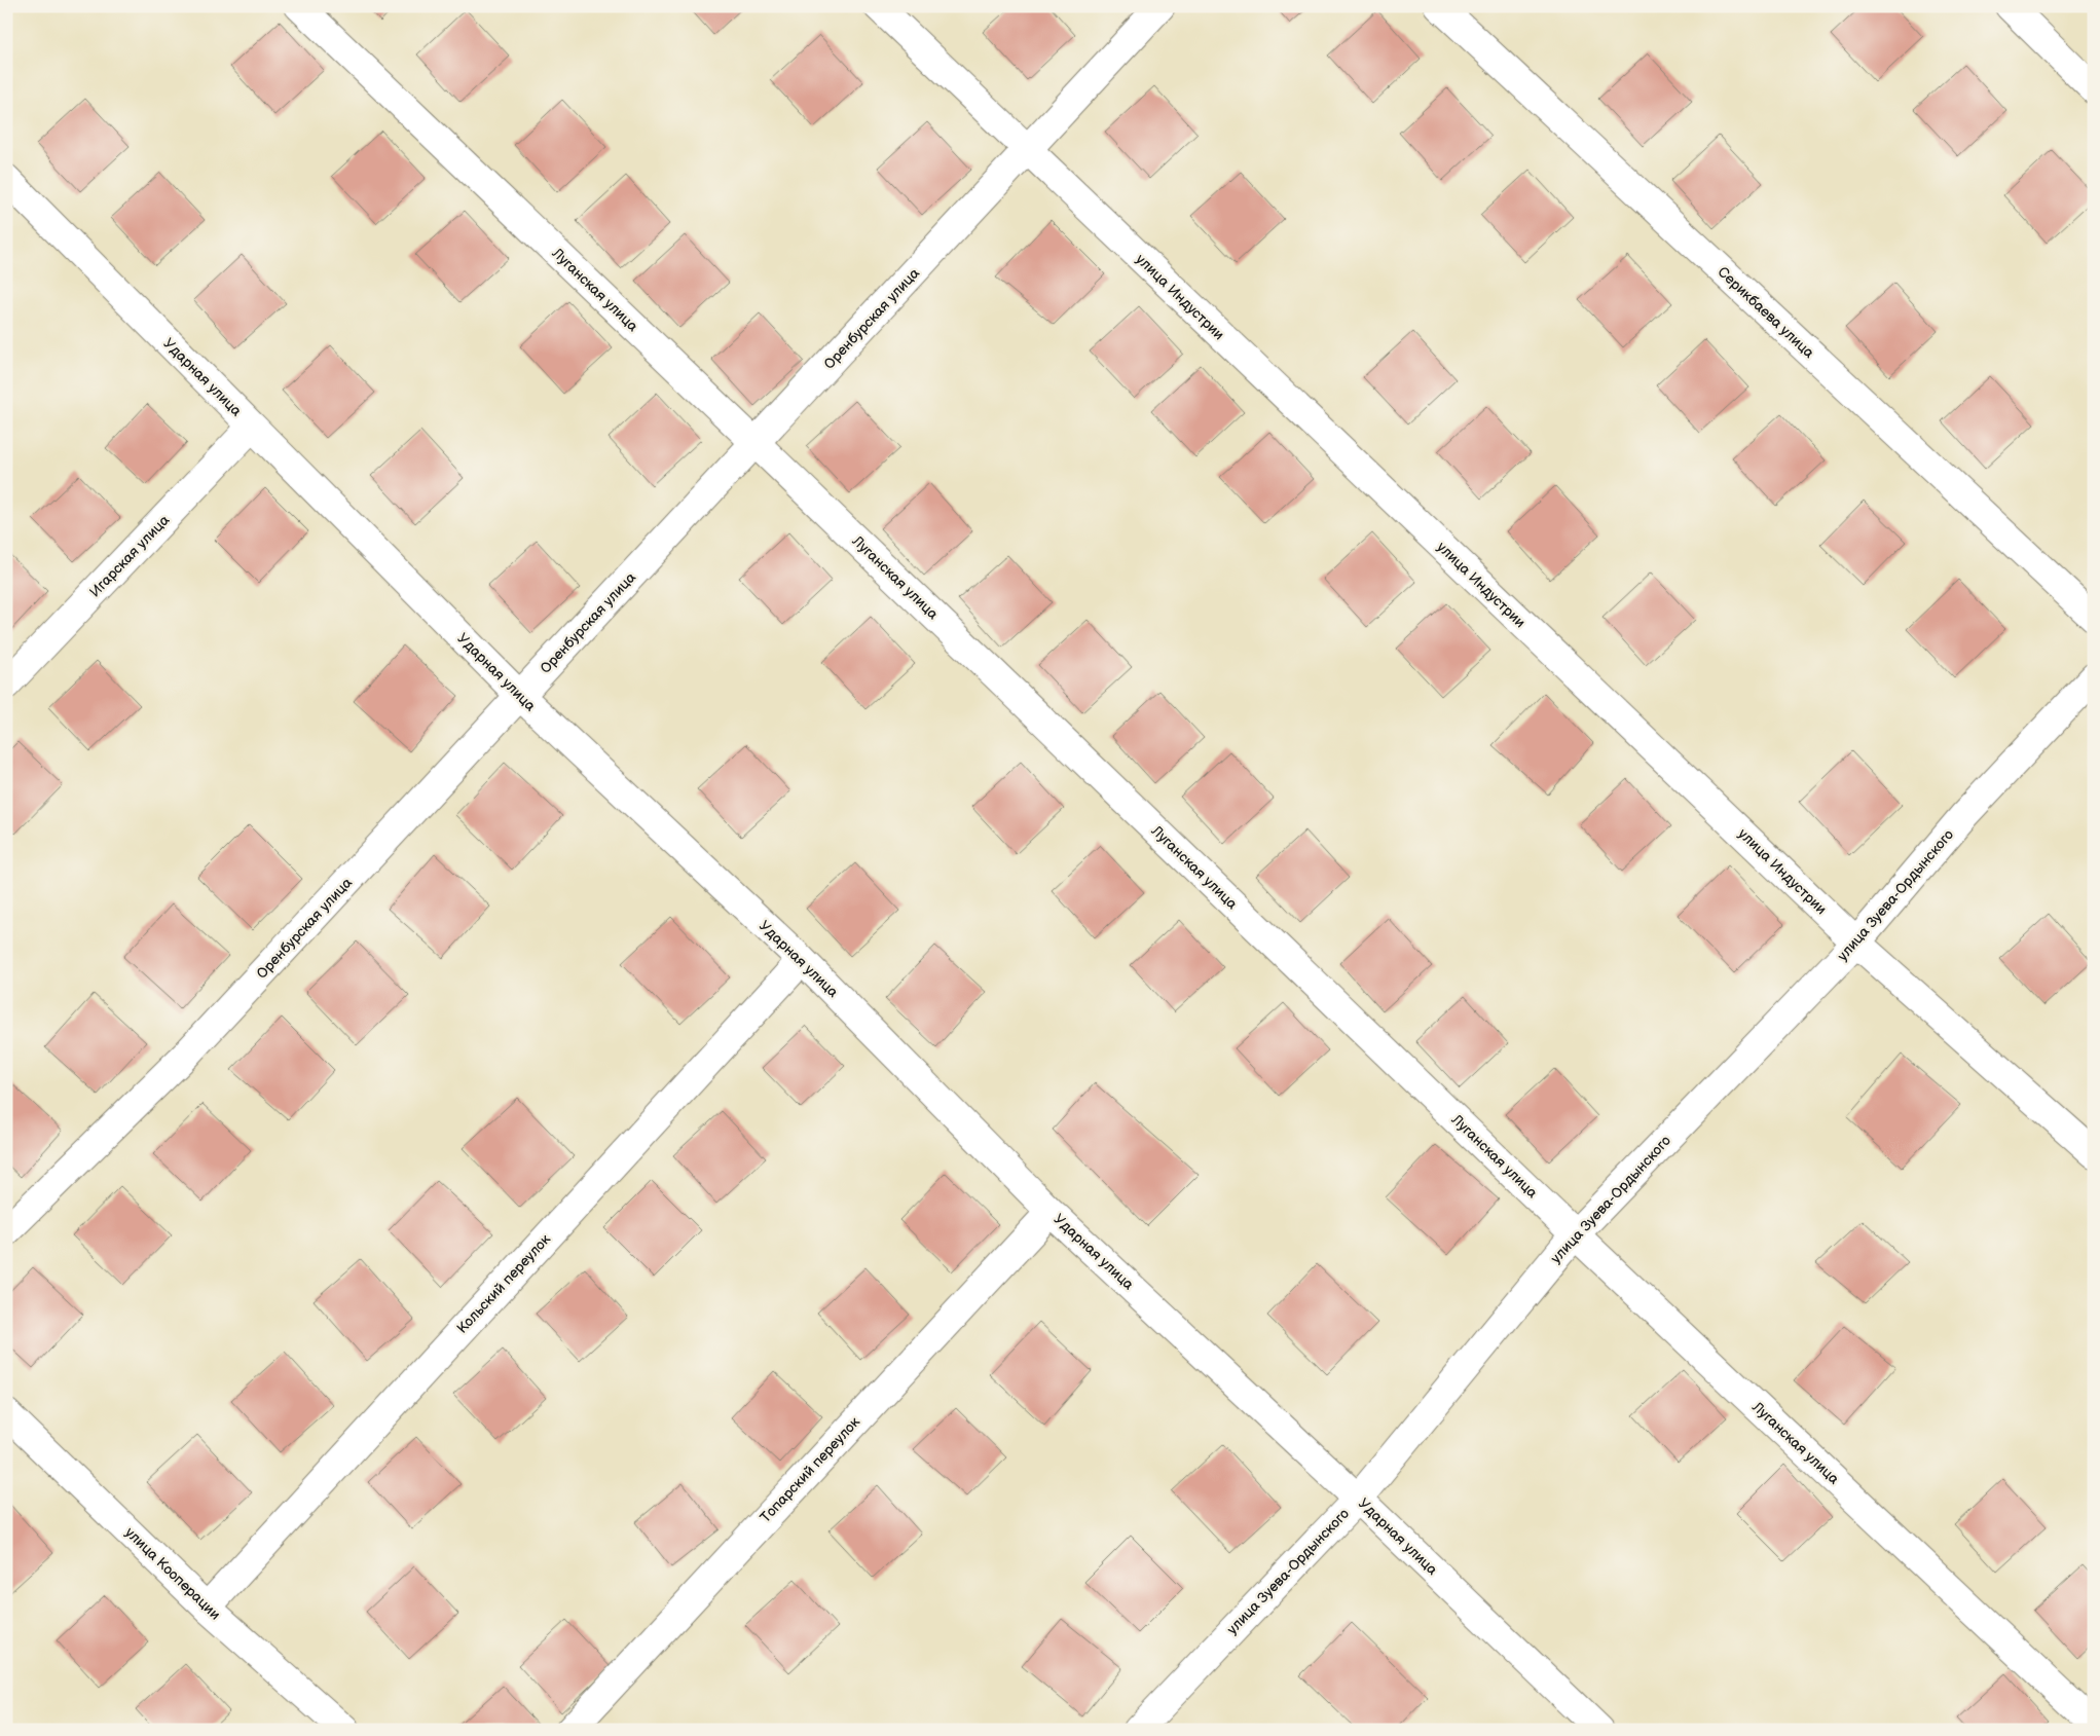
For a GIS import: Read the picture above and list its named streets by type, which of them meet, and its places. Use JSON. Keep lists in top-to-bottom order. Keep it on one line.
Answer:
{"streets":{"street":["Луганская улица","улица Индустрии","Серикбаева улица","Оренбурская улица","Ударная улица","Игарская улица","улица Зуева-Ордынского","Кольский переулок","Топарский переулок","улица Кооперации"]},"crossings":[["Луганская улица","Оренбурская улица"],["Луганская улица","улица Зуева-Ордынского"],["улица Индустрии","Оренбурская улица"],["улица Индустрии","улица Зуева-Ордынского"],["Оренбурская улица","Ударная улица"],["Ударная улица","Игарская улица"],["Ударная улица","улица Зуева-Ордынского"],["Ударная улица","Кольский переулок"],["Ударная улица","Топарский переулок"],["Кольский переулок","улица Кооперации"]]}
